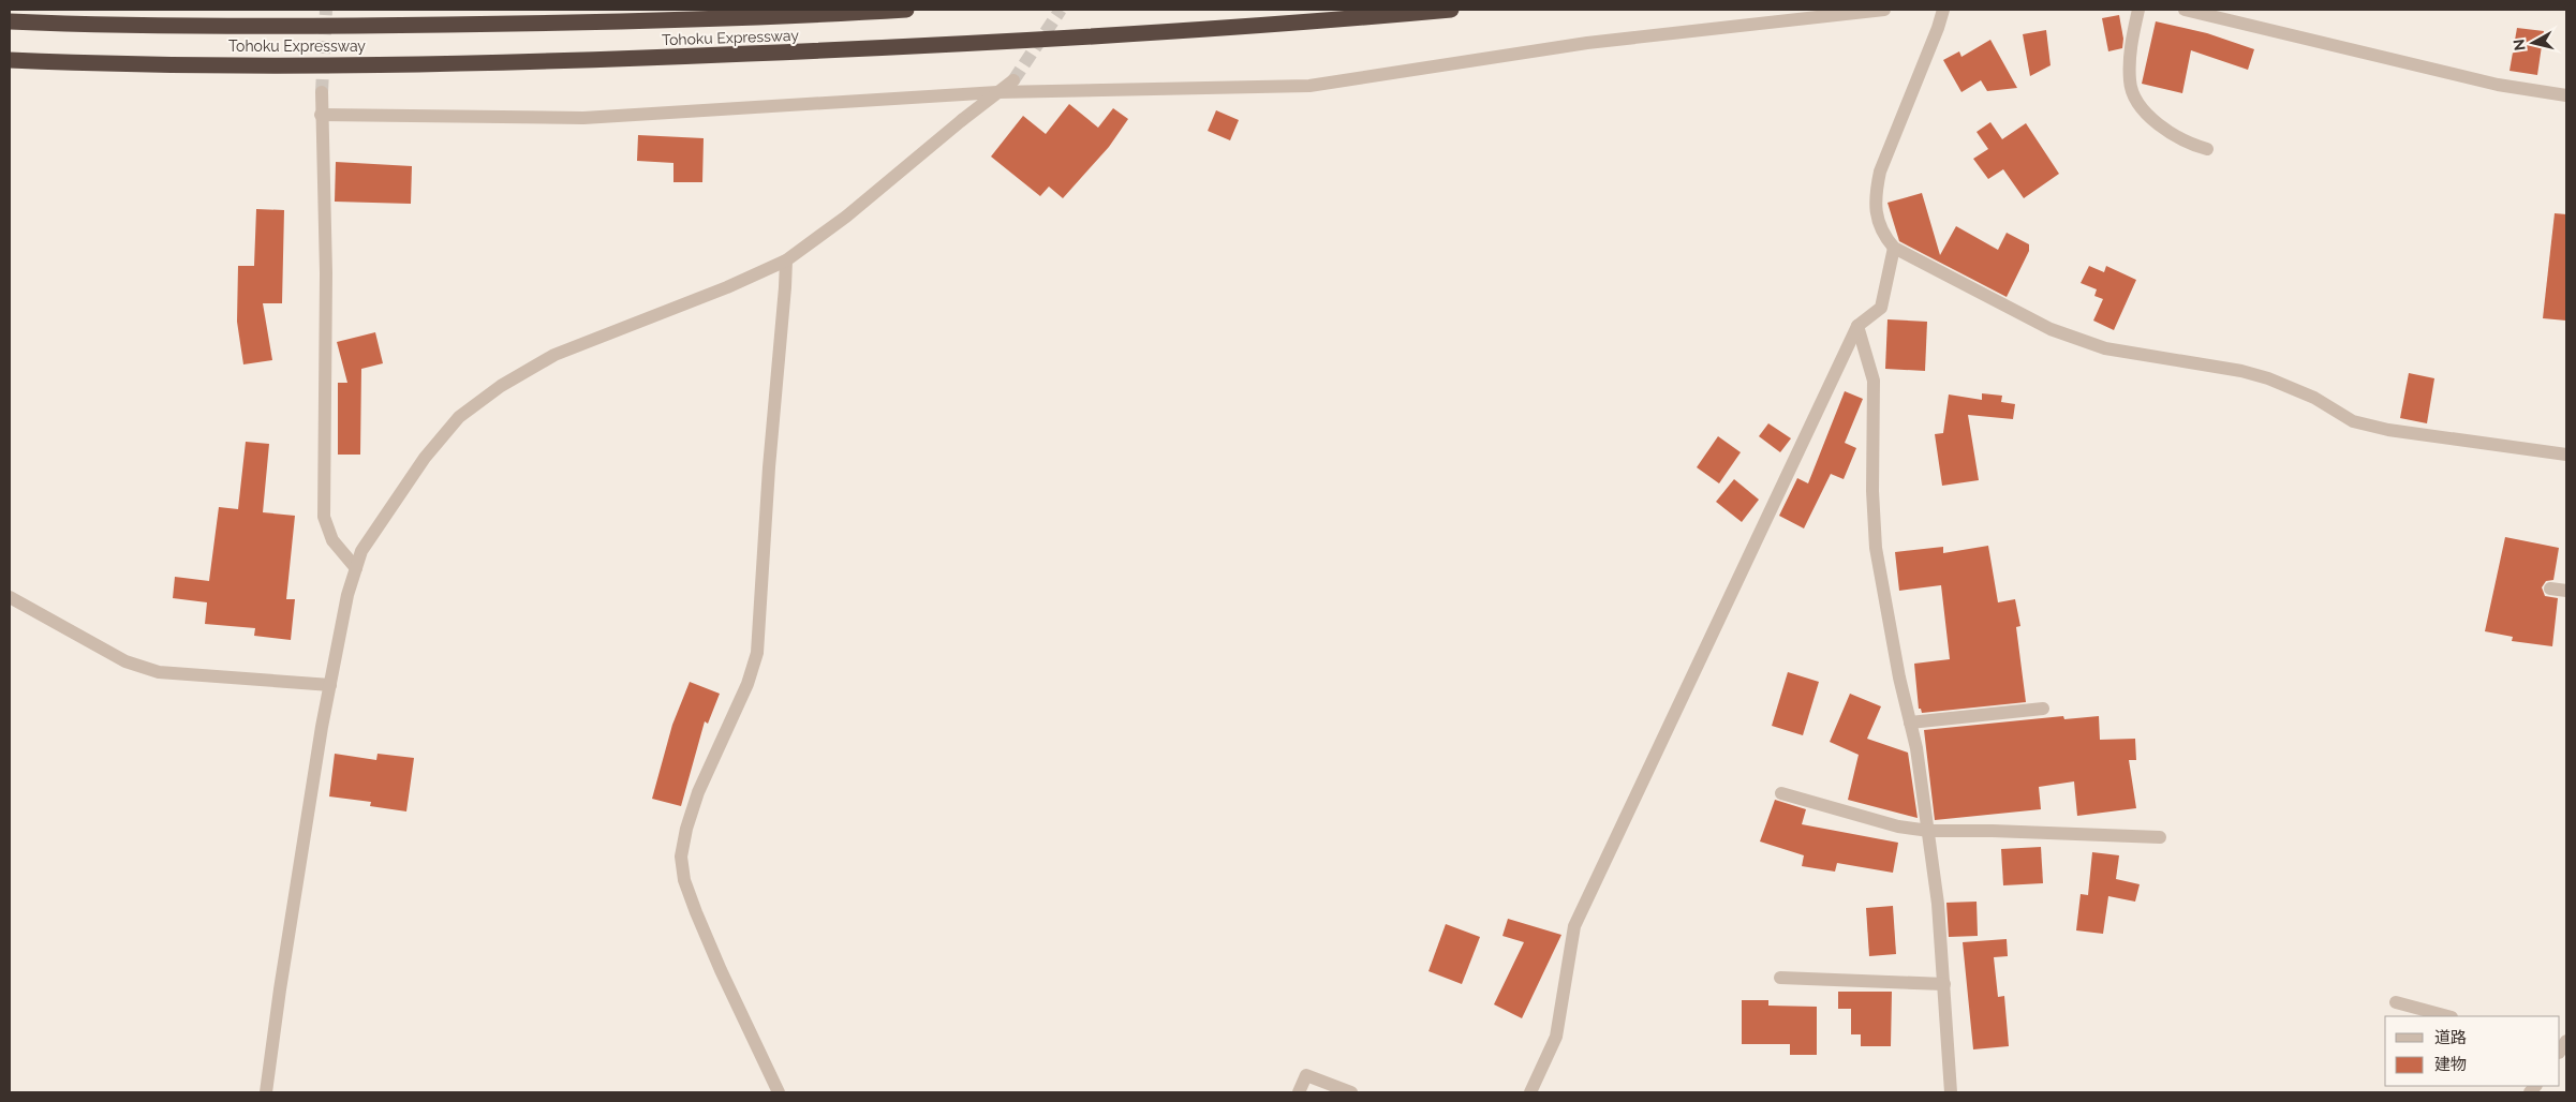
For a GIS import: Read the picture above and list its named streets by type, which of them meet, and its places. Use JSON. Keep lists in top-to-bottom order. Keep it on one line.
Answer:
{"streets":{"highway":["Tohoku Expressway"]},"legend":["道路","建物"],"north":"left"}
